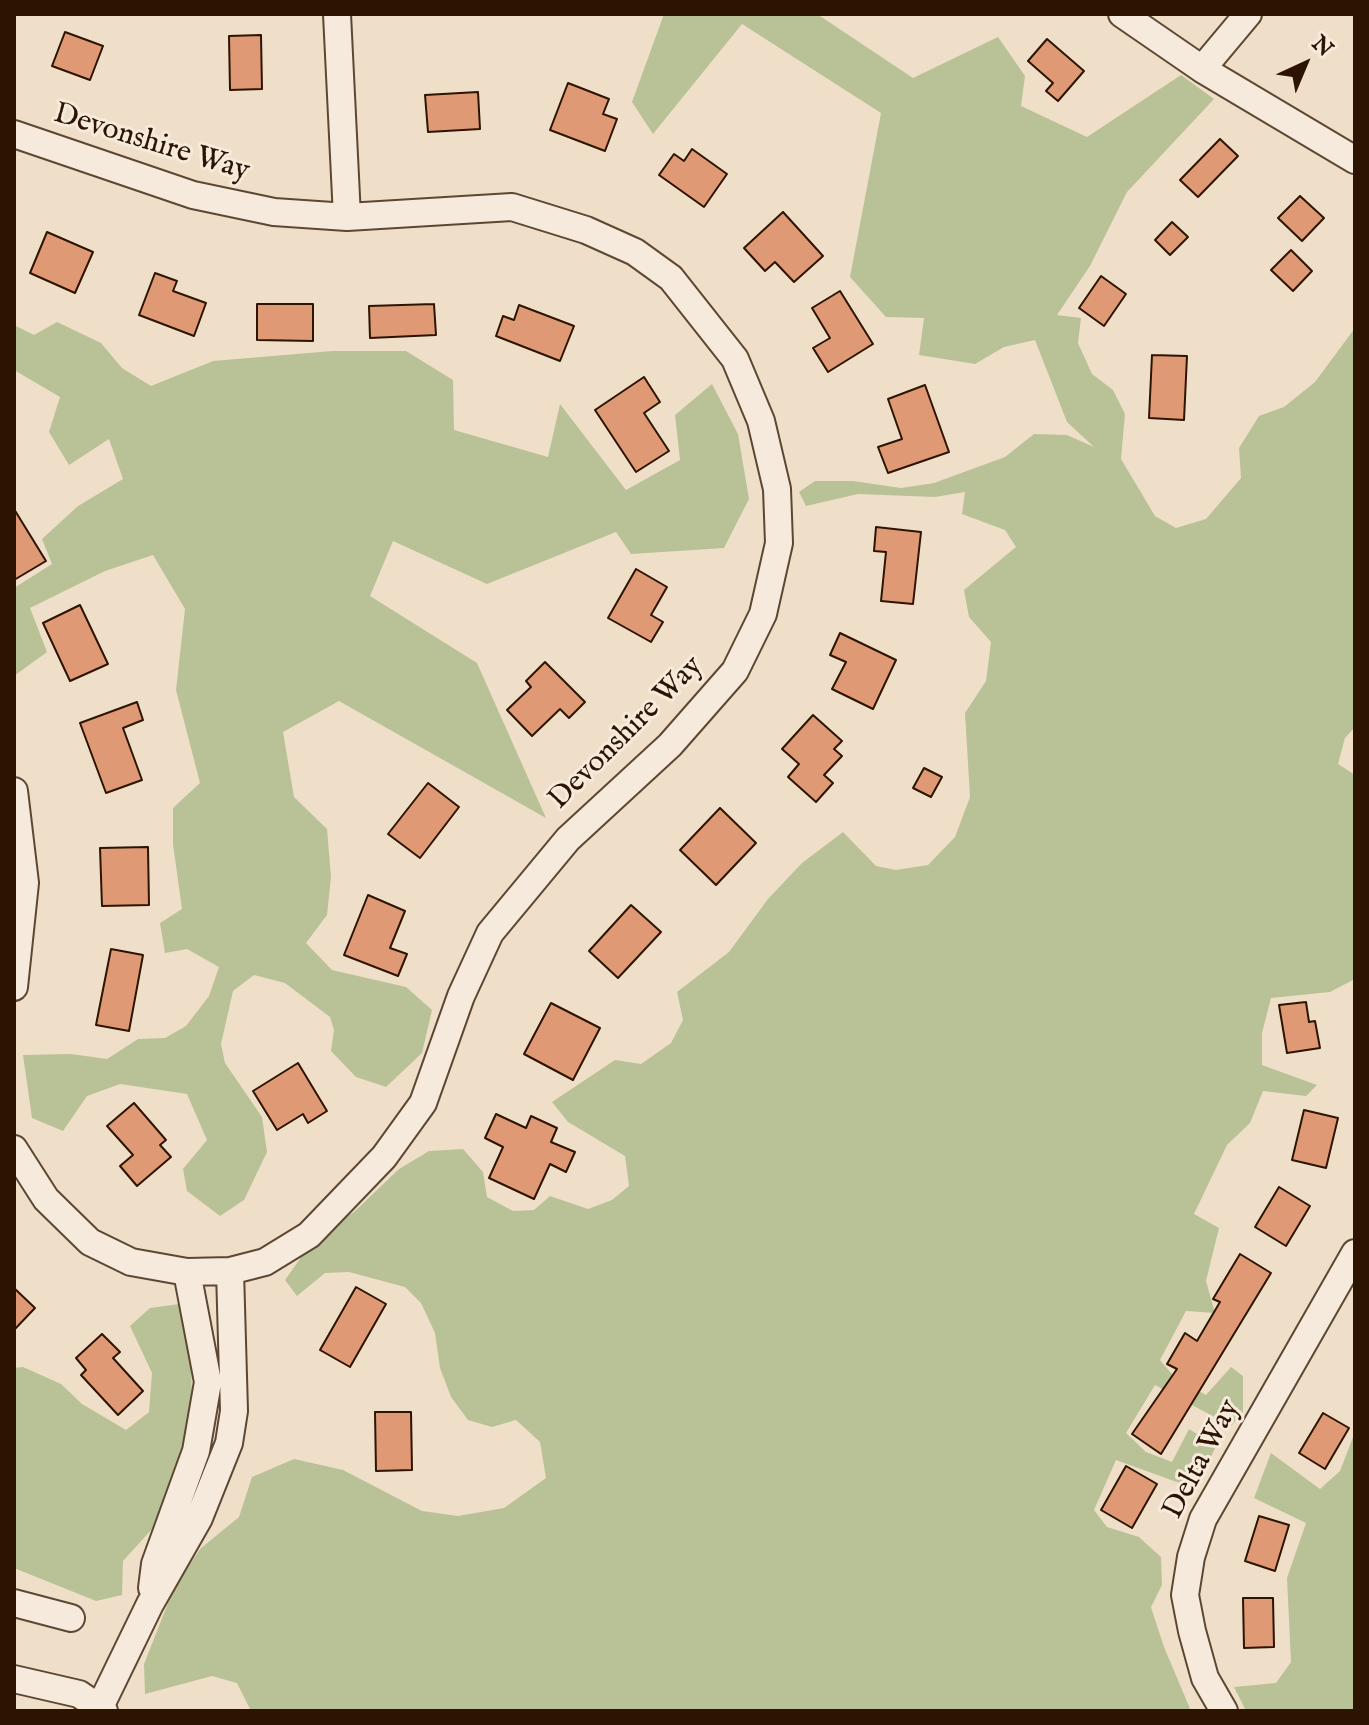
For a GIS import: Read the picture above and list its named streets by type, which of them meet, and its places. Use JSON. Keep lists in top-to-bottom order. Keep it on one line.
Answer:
{"streets":{"street":["Devonshire Way","Delta Way"]},"north":"top right"}
